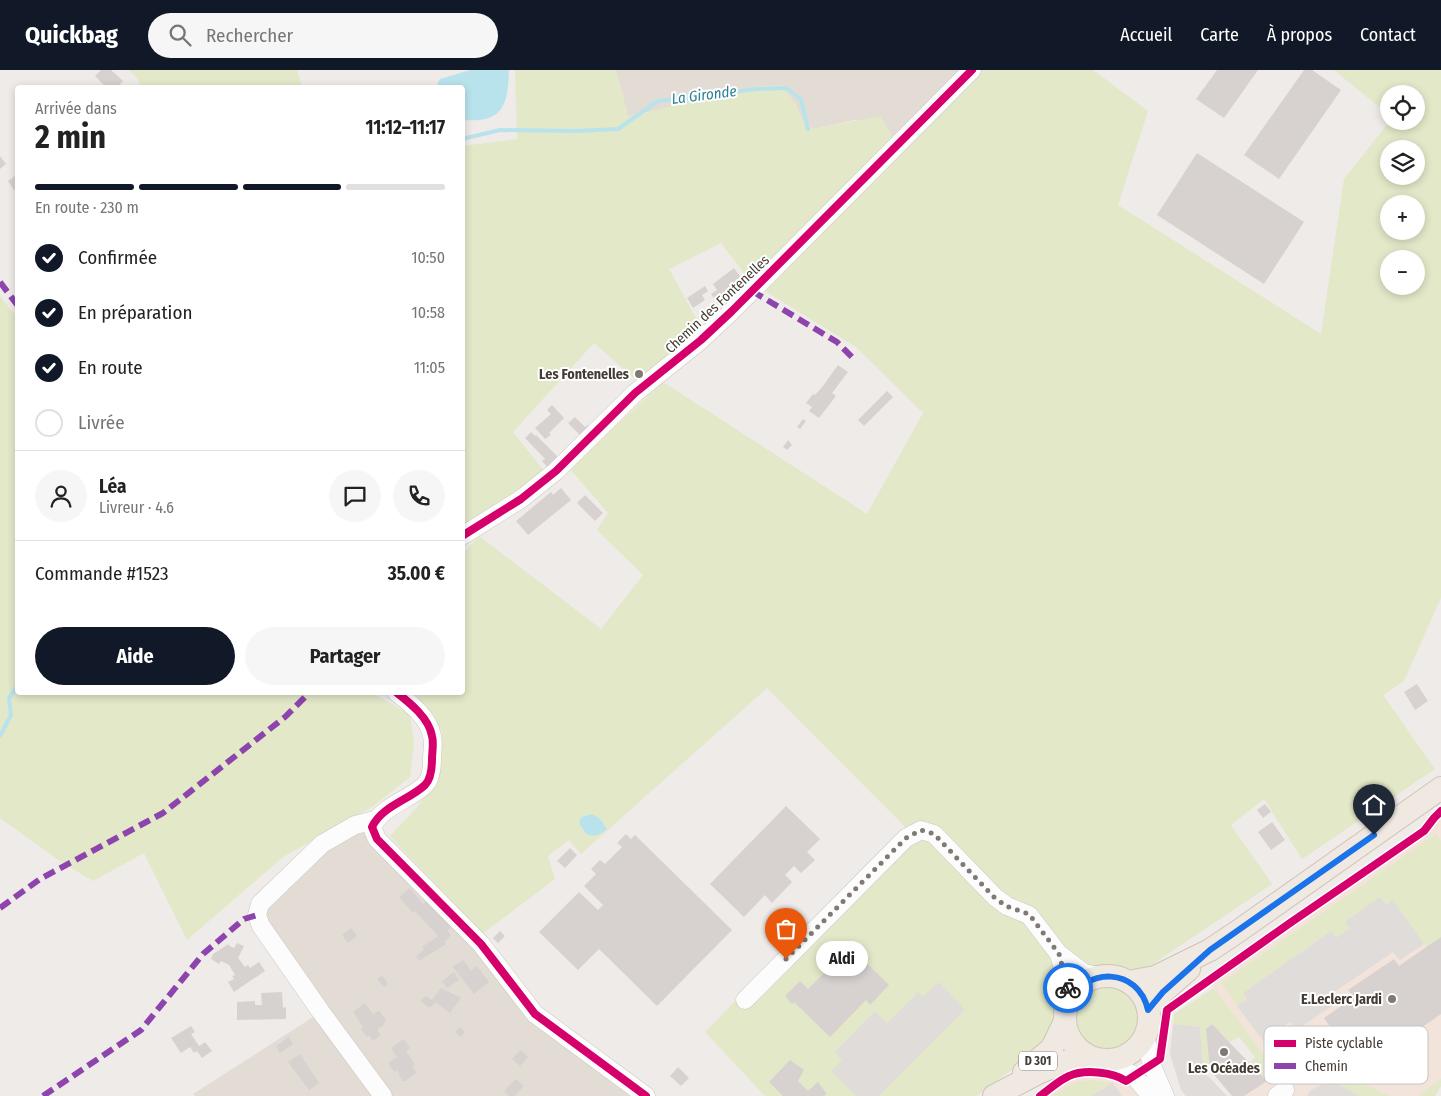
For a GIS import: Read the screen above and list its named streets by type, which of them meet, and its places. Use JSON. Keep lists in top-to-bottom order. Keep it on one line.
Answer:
{"streets":{"main road":["D 301"],"street":["Chemin des Fontenelles"]},"water":["La Gironde"],"places":["Les Fontenelles","Aldi","E.Leclerc Jardi","Les Océades"],"legend":["Piste cyclable","Chemin"],"page":{"header":"Quickbag","search":"Rechercher","nav":["Accueil","Carte","À propos","Contact"],"map_buttons":["+","−"],"heading":["2 min","Arrivée dans","11:12–11:17"],"panel":["Léa","Livreur · 4.6","Commande #1523","35.00 €"],"bar":"En route · 230 m","list":[["Confirmée","10:50"],["En préparation","10:58"],["En route","11:05"],"Livrée"],"buttons":["Aide","Partager"],"bubble":"Aldi"}}
